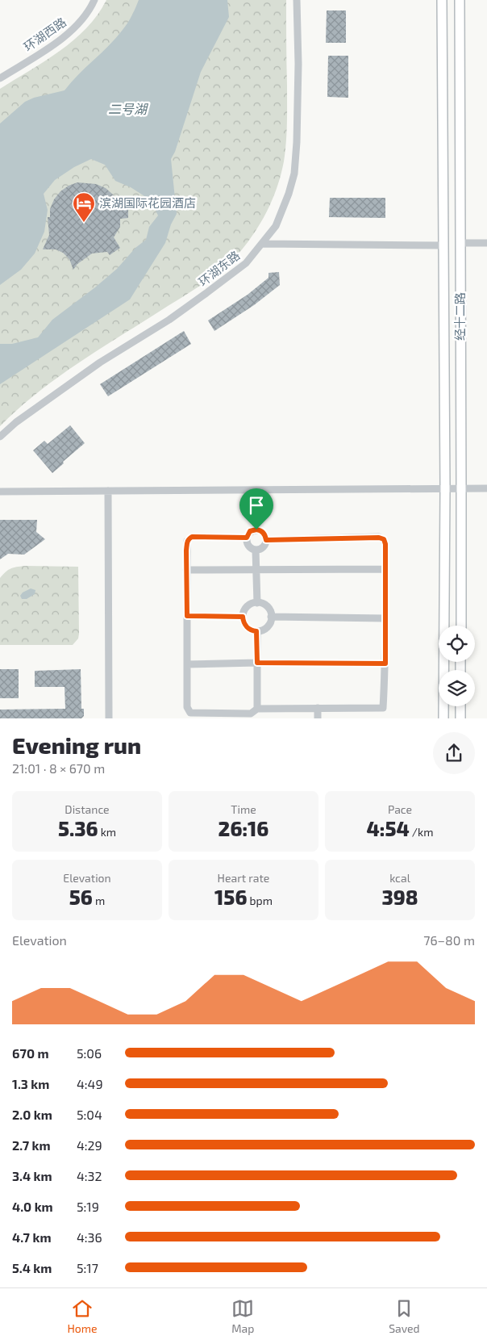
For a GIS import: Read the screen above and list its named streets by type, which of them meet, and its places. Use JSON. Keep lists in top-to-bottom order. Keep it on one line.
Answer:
{"streets":{"main road":["经十二路"],"street":["环湖西路","环湖东路"]},"water":["二号湖"],"places":{"hotel":["滨湖国际花园酒店"]},"page":{"heading":["Evening run","21:01 · 8 × 670 m"],"stats":[["Distance","5.36 km"],["Time","26:16"],["Pace","4:54 /km"],["Elevation","56 m"],["Heart rate","156 bpm"],["kcal","398"]],"chart":["Elevation","76–80 m"],"list":[{"name":"670 m","note":"5:06"},{"name":"1.3 km","note":"4:49"},{"name":"2.0 km","note":"5:04"},{"name":"2.7 km","note":"4:29"},{"name":"3.4 km","note":"4:32"},{"name":"4.0 km","note":"5:19"},{"name":"4.7 km","note":"4:36"},{"name":"5.4 km","note":"5:17"}],"tabs":["Home","Map","Saved"]}}
